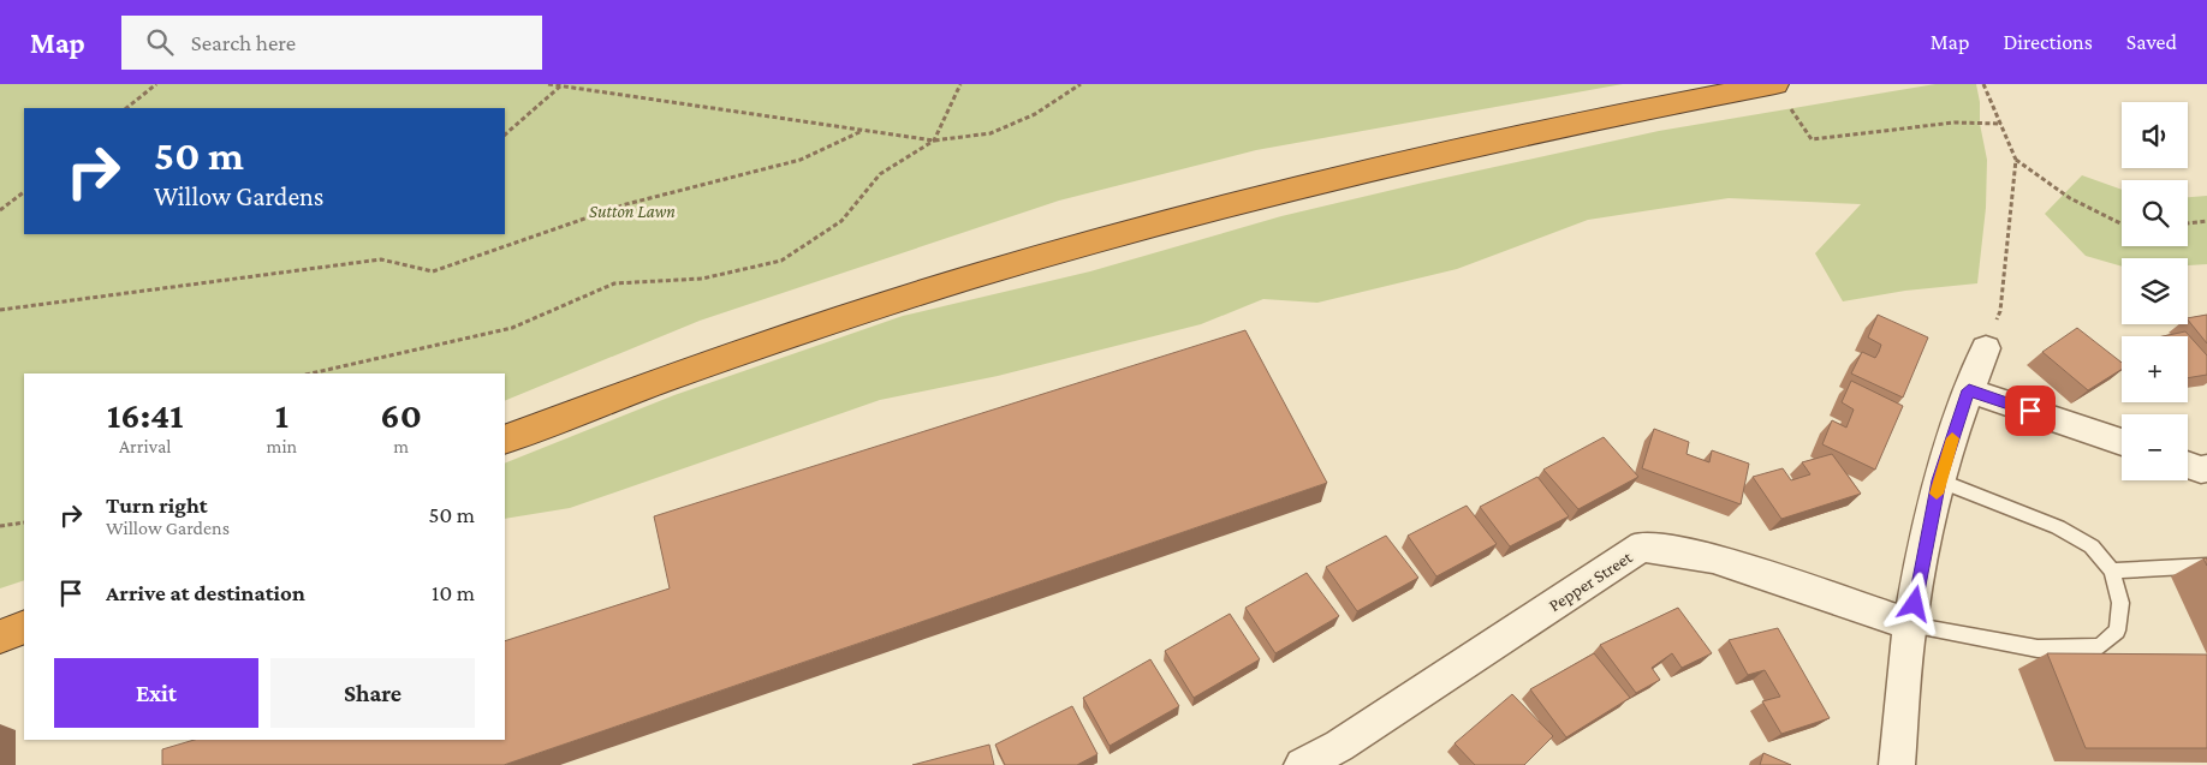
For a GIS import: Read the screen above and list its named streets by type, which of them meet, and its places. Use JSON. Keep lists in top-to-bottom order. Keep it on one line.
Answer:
{"streets":{"street":["Pepper Street"]},"parks":["Sutton Lawn"],"page":{"header":"Map","search":"Search here","nav":["Map","Directions","Saved"],"map_buttons":["+","−"],"turn":["50 m","Willow Gardens"],"eta":["16:41","Arrival","1","min","60","m"],"list":[{"name":"Turn right","note":"Willow Gardens","value":"50 m"},{"name":"Arrive at destination","value":"10 m"}],"buttons":["Exit","Share"]}}
